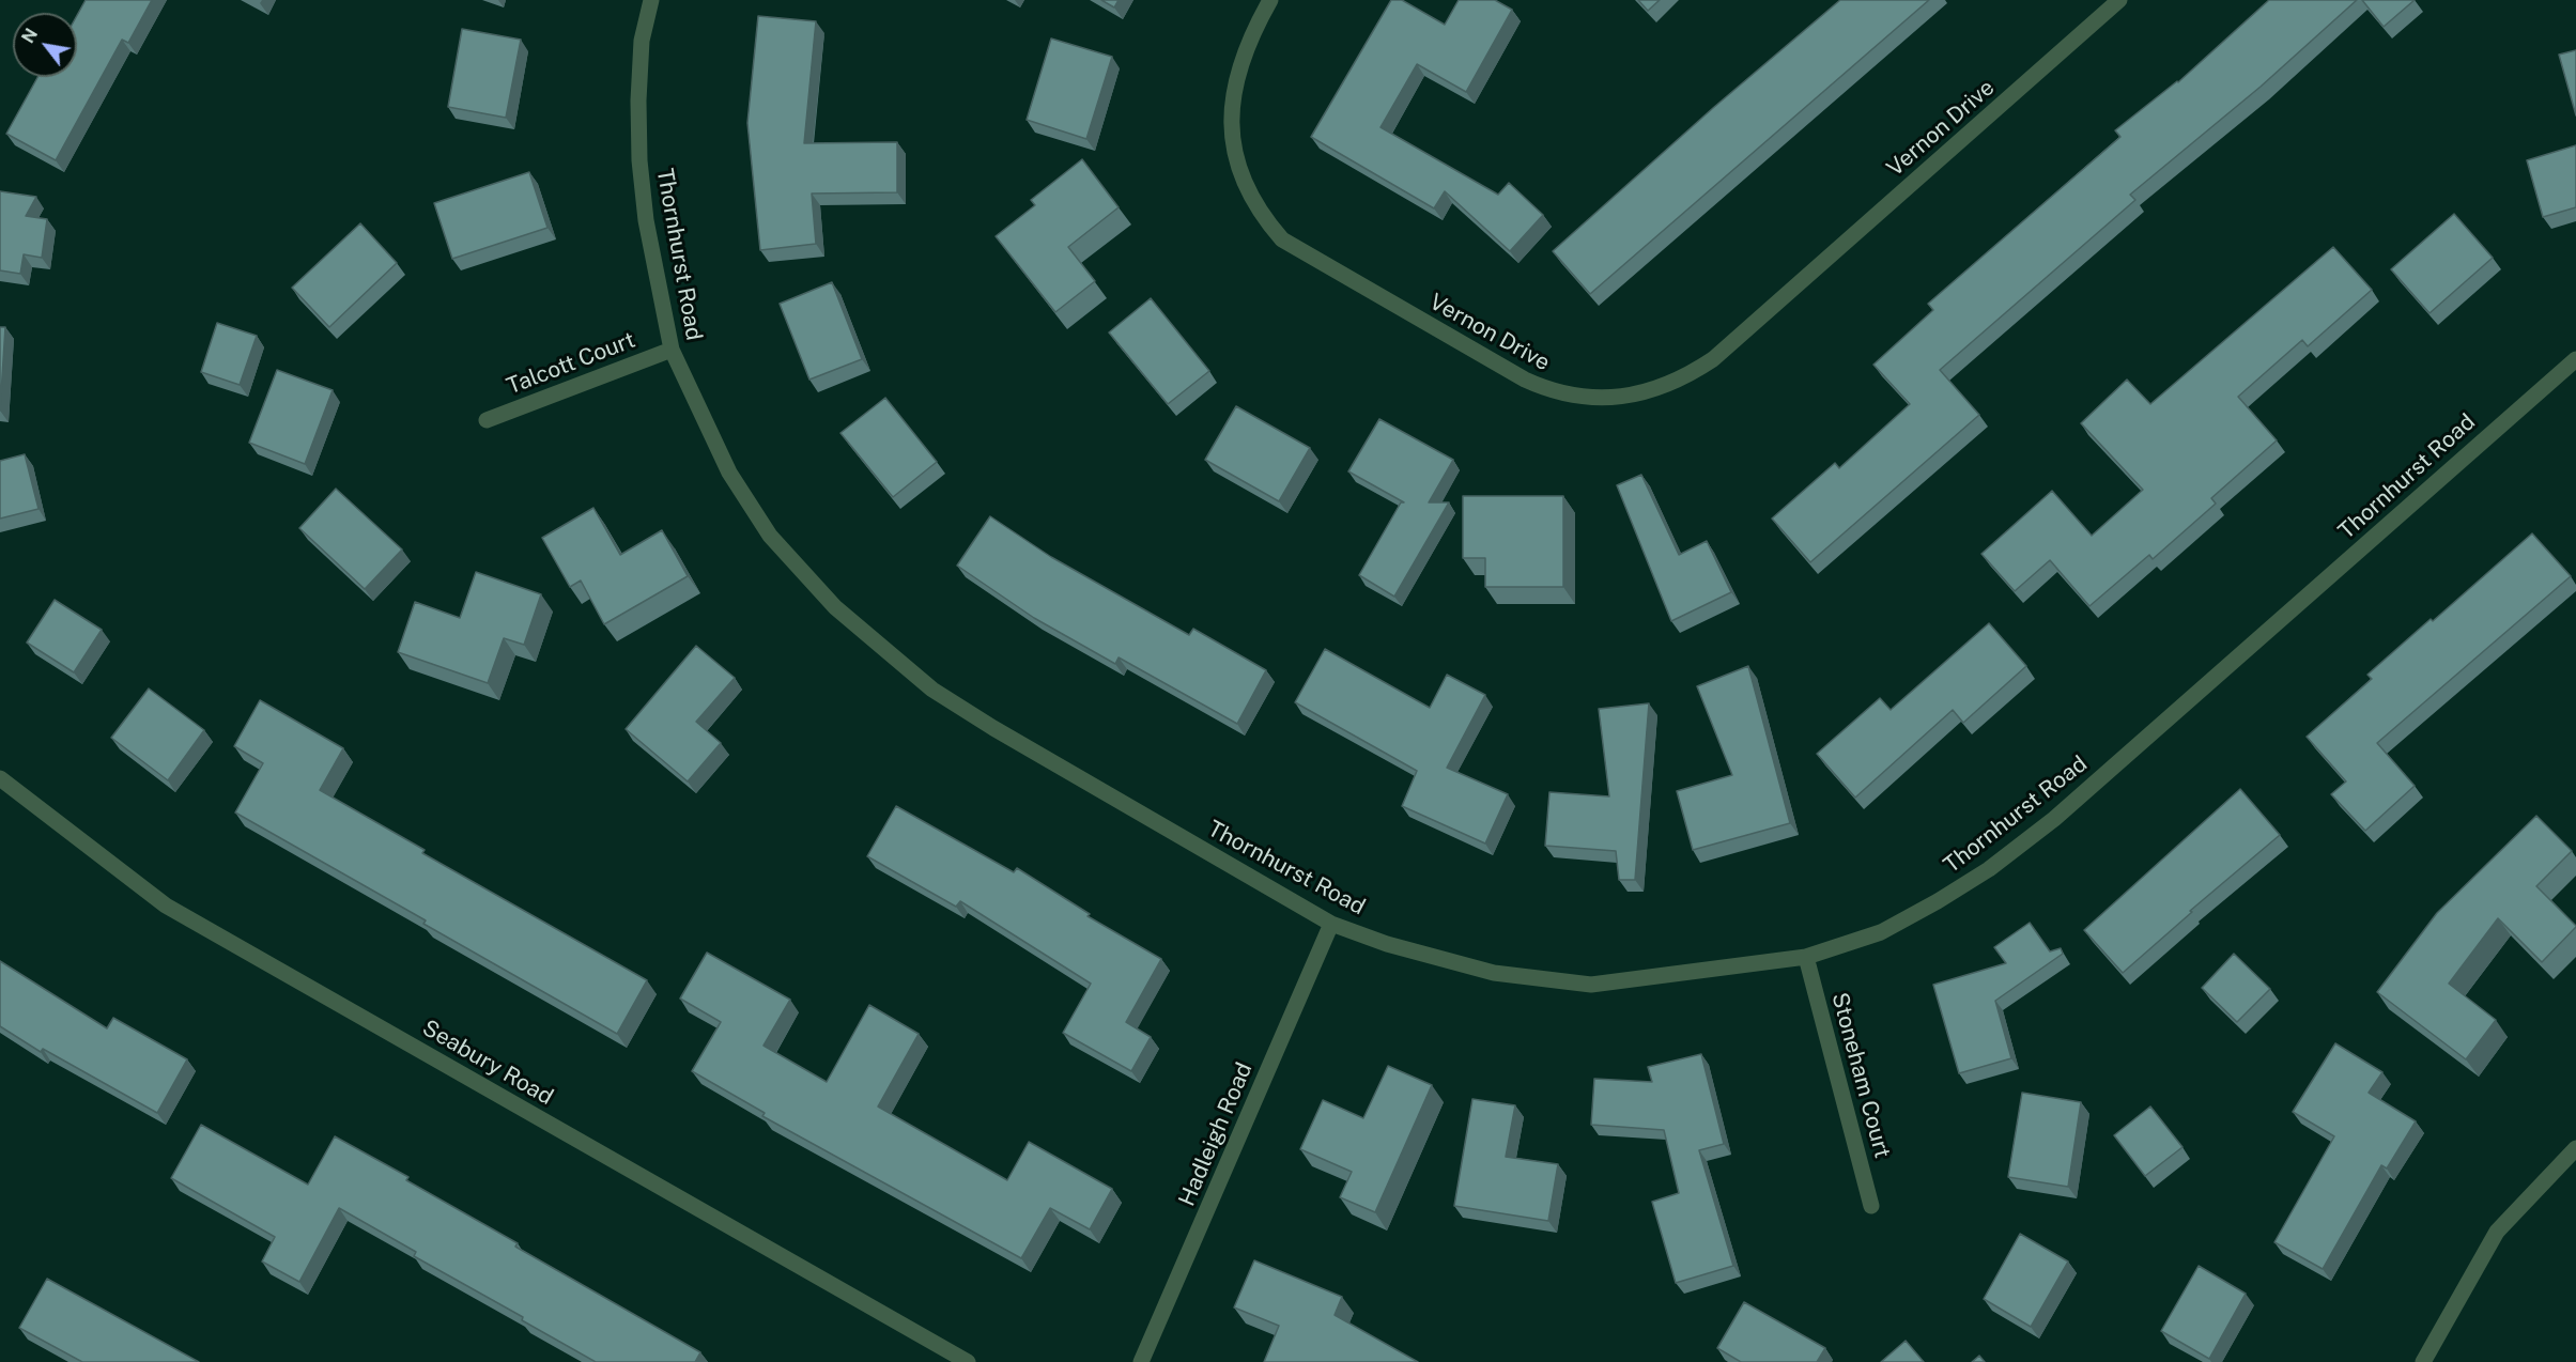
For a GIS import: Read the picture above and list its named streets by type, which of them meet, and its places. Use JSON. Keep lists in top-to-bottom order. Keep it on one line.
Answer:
{"streets":{"street":["Vernon Drive","Thornhurst Road","Talcott Court","Seabury Road","Stoneham Court","Hadleigh Road"]},"crossings":[["Thornhurst Road","Talcott Court"],["Thornhurst Road","Stoneham Court"],["Thornhurst Road","Hadleigh Road"]],"north":"top left"}
